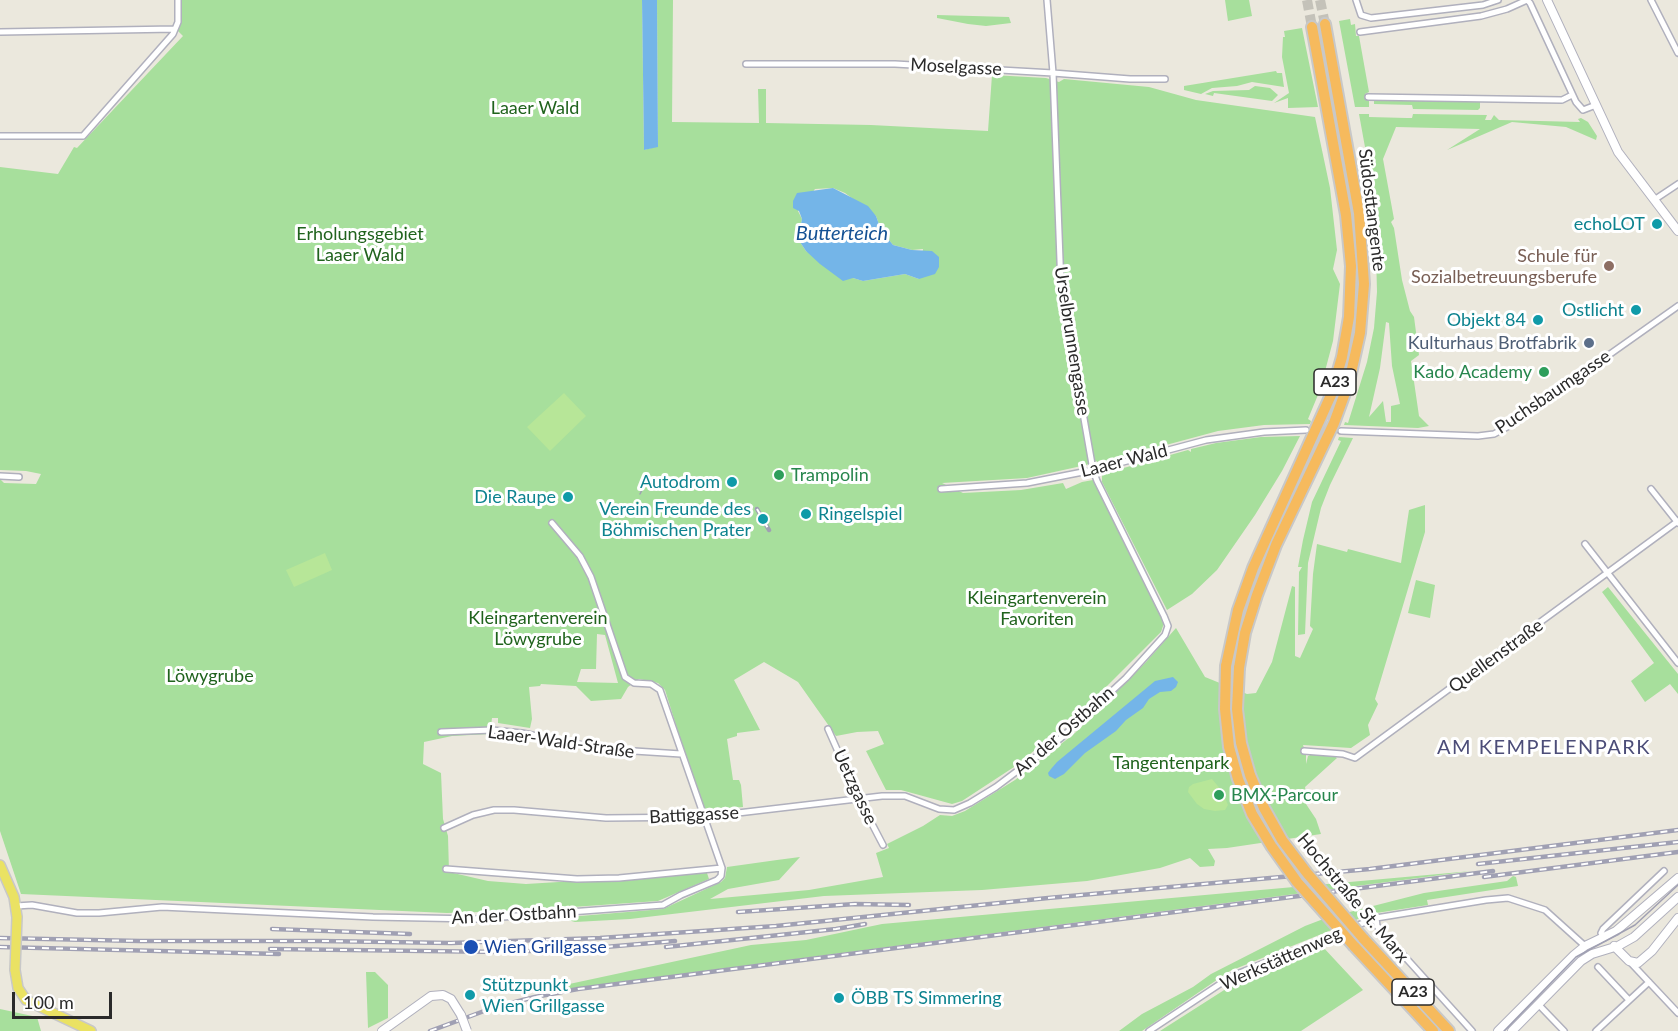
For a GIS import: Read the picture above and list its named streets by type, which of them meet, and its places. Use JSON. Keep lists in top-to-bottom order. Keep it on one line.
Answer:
{"streets":{"highway":["Südosttangente","A23","Hochstraße St. Marx"],"street":["Moselgasse","Urselbrunnengasse","Puchsbaumgasse","Laaer Wald","Quellenstraße","An der Ostbahn","Laaer-Wald-Straße","Uetzgasse","Battiggasse","Werkstättenweg"]},"crossings":[["Moselgasse","Urselbrunnengasse"],["Südosttangente","Hochstraße St. Marx"],["Urselbrunnengasse","Laaer Wald"],["Urselbrunnengasse","An der Ostbahn"],["An der Ostbahn","Battiggasse"],["Uetzgasse","Battiggasse"]],"districts":["AM KEMPELENPARK"],"water":["Butterteich"],"parks":["Laaer Wald","Erholungsgebiet Laaer Wald","Kleingartenverein Favoriten","Kleingartenverein Löwygrube","Löwygrube","Tangentenpark"],"places":["echoLOT","Schule für Sozialbetreuungsberufe","Ostlicht","Objekt 84","Kulturhaus Brotfabrik","Kado Academy","Trampolin","Autodrom","Die Raupe","Ringelspiel","Verein Freunde des Böhmischen Prater","BMX-Parcour","Wien Grillgasse","Stützpunkt Wien Grillgasse","ÖBB TS Simmering"],"scale_bar":"100 m"}
